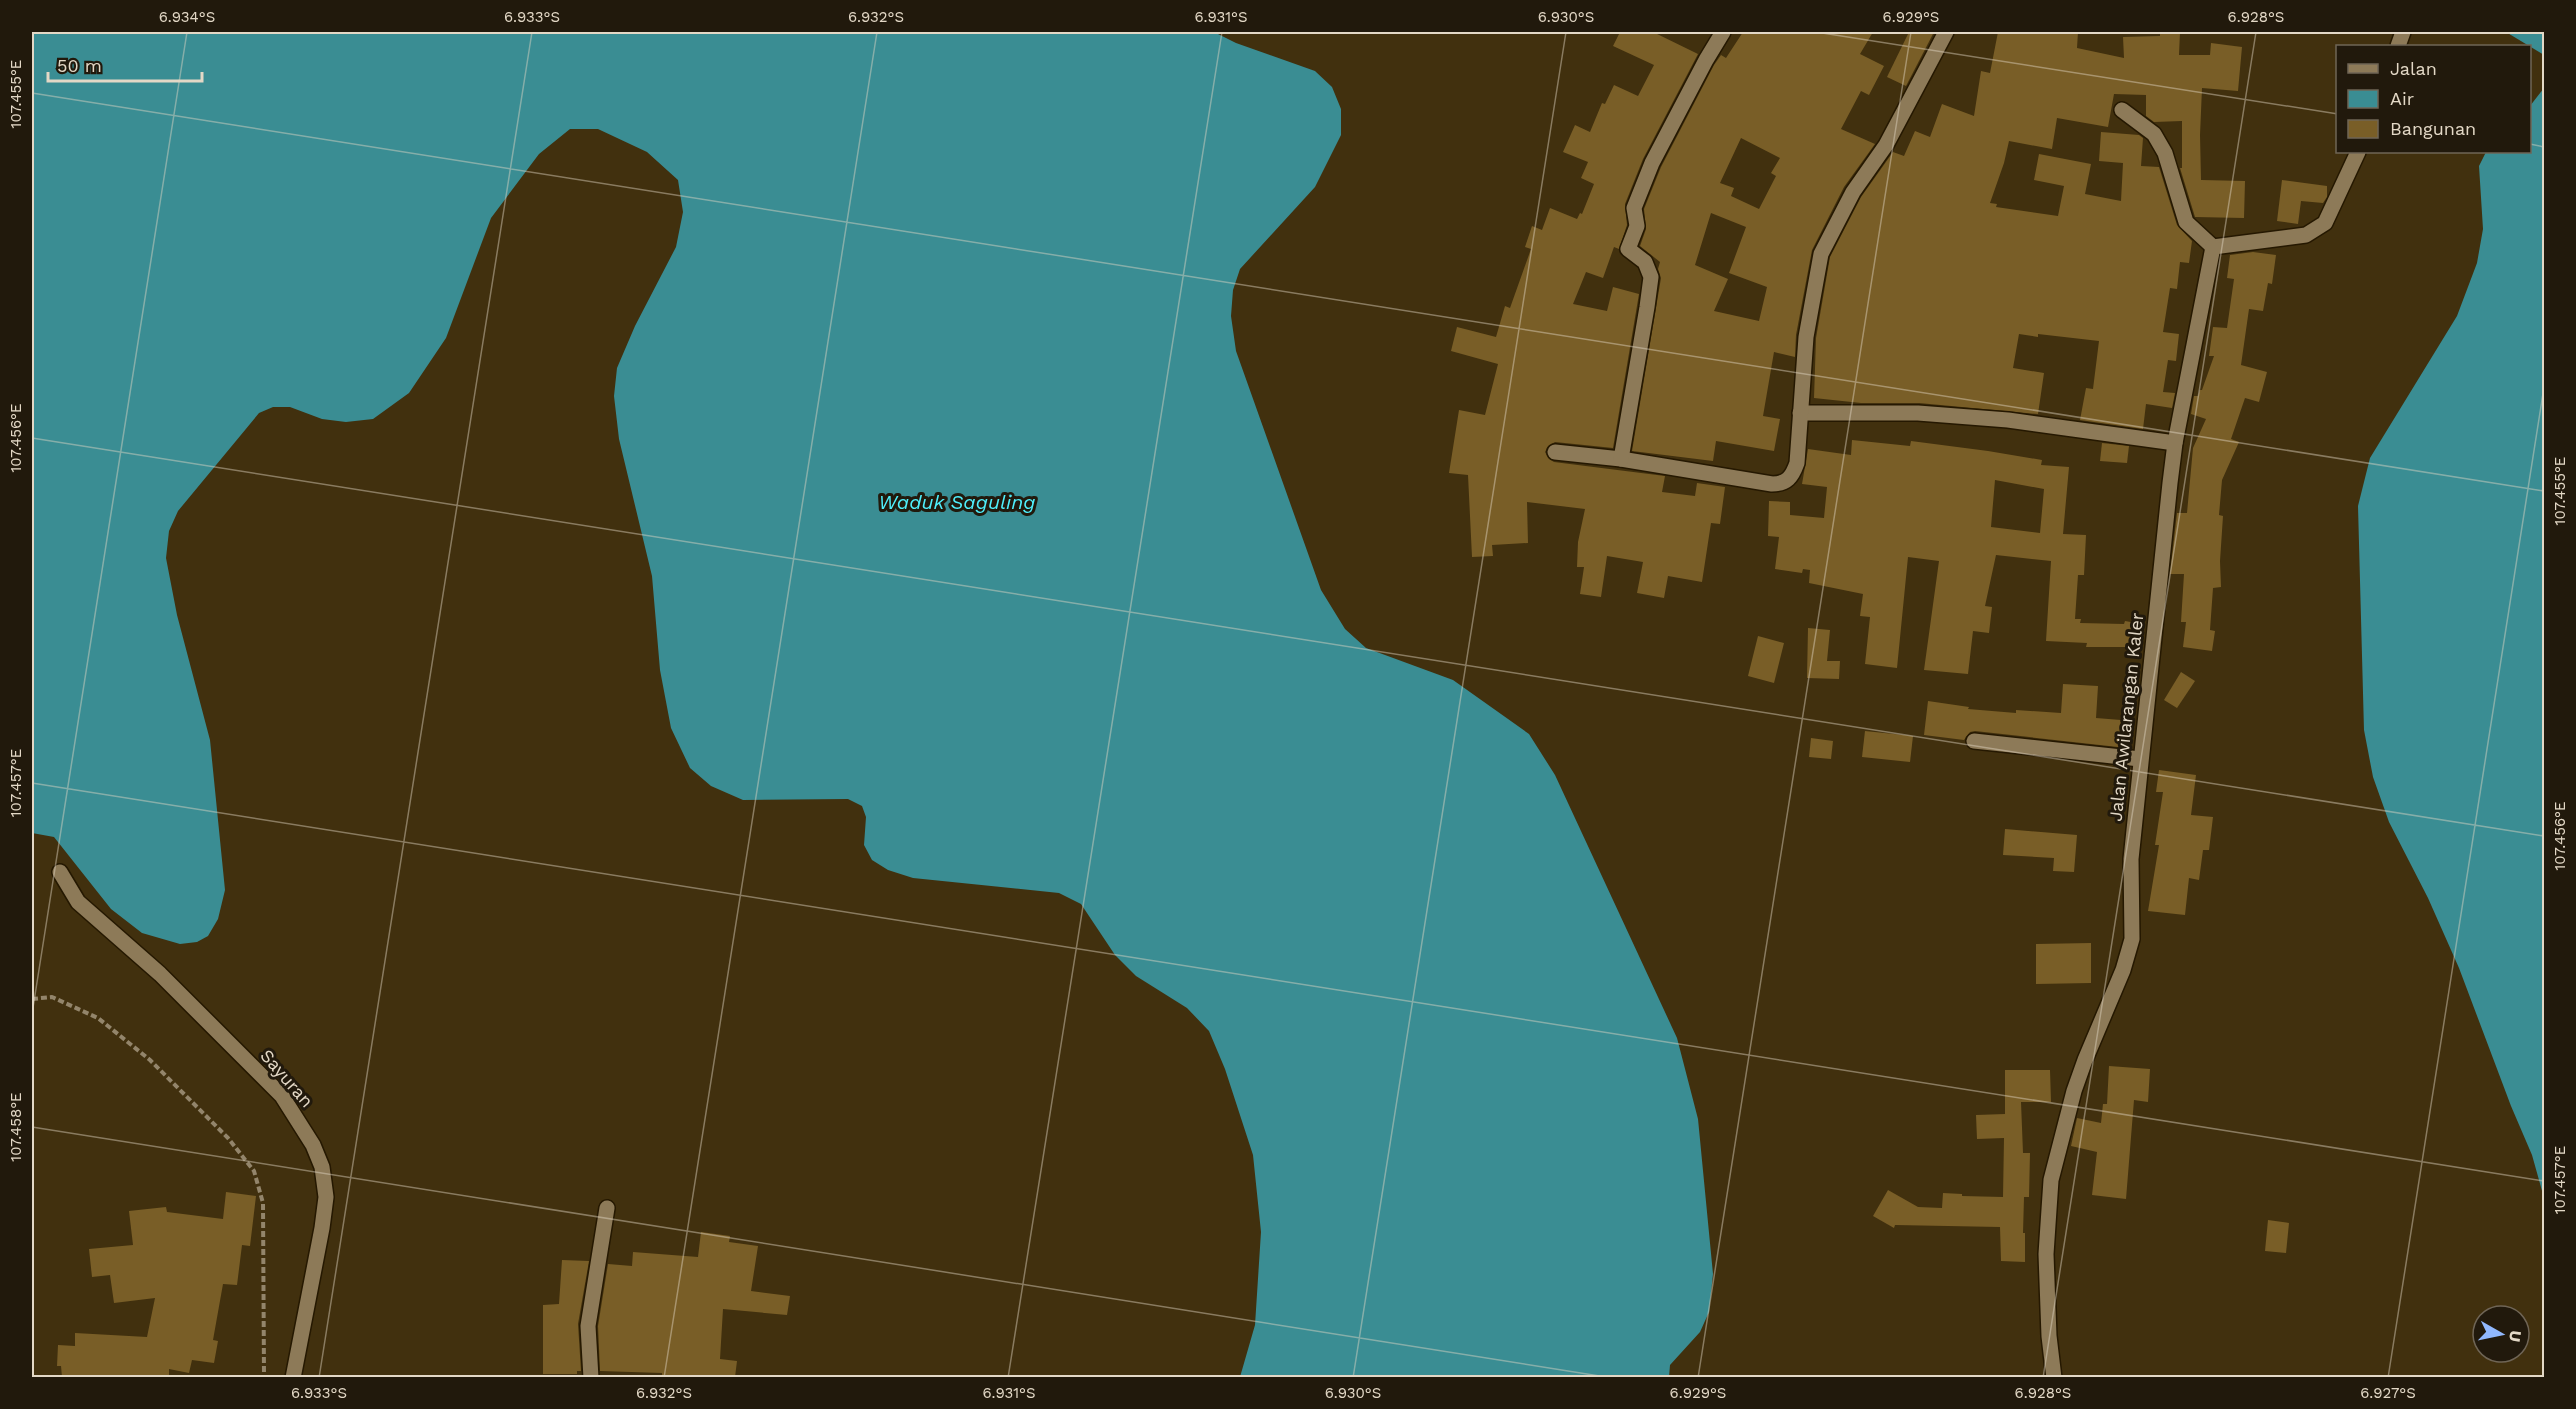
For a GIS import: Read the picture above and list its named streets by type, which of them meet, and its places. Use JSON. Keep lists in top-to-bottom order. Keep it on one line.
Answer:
{"streets":{"street":["Jalan Awilarangan Kaler","Sayuran"]},"water":["Waduk Saguling"],"legend":["Jalan","Air","Bangunan"],"scale_bar":"50 m","north":"right","coordinates":["6.934°S","6.933°S","6.932°S","6.931°S","6.930°S","6.929°S","6.928°S","107.455°E","107.456°E","107.457°E","107.458°E","6.927°S"]}
